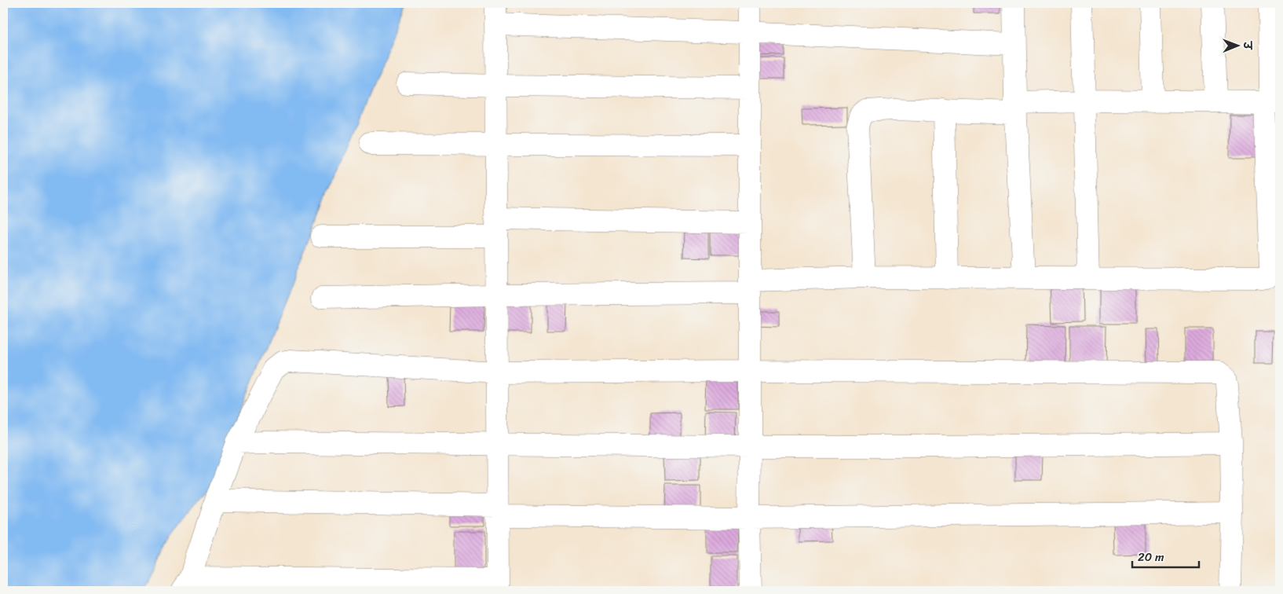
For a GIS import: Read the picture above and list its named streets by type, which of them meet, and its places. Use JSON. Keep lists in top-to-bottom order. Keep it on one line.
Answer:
{"scale_bar":"20 m","north":"right"}
